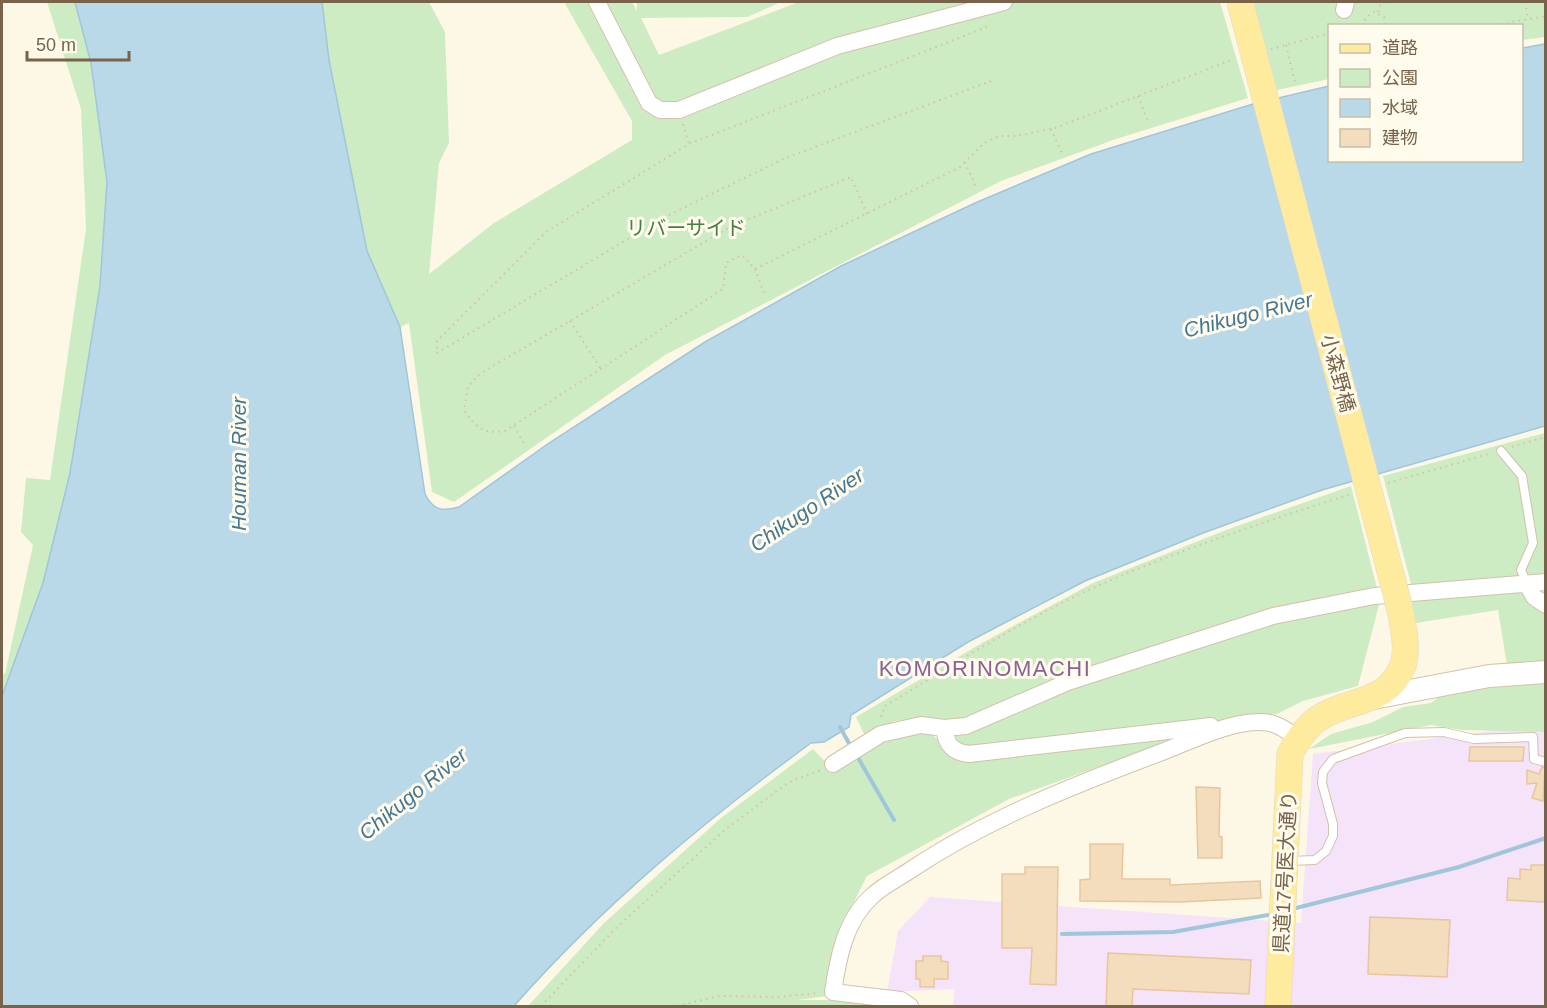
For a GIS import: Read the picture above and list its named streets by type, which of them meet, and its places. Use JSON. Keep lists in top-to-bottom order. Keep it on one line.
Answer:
{"streets":{"main road":["小森野橋","県道17号医大通り"]},"districts":["KOMORINOMACHI"],"water":["Chikugo River","Houman River"],"parks":["リバーサイド"],"legend":["道路","公園","水域","建物"],"scale_bar":"50 m"}
